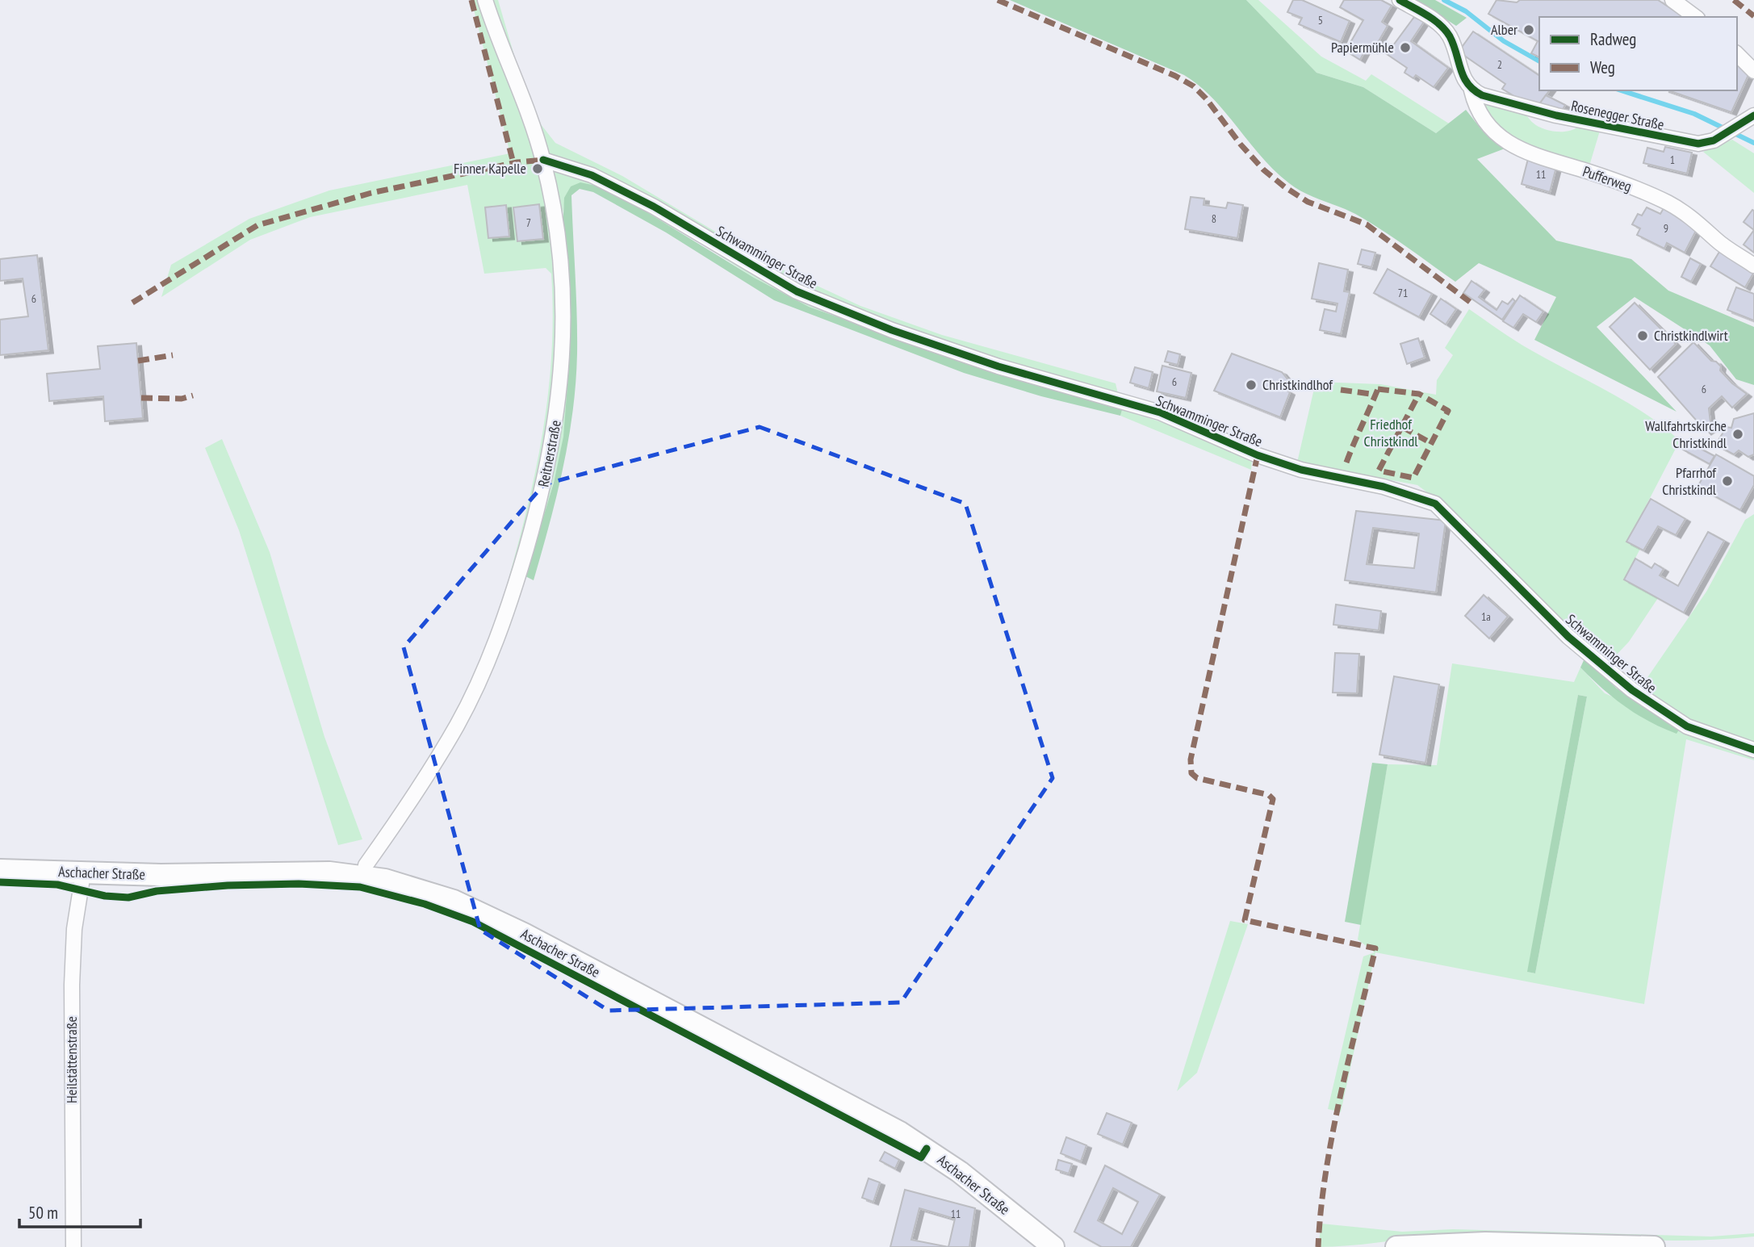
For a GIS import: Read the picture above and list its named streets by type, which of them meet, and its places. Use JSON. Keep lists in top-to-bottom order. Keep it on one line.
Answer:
{"streets":{"street":["Rosenegger Straße","Pufferweg","Schwamminger Straße","Reitnerstraße","Aschacher Straße","Heilstättenstraße"]},"crossings":[["Rosenegger Straße","Pufferweg"],["Schwamminger Straße","Reitnerstraße"],["Reitnerstraße","Aschacher Straße"],["Aschacher Straße","Heilstättenstraße"]],"parks":["Friedhof Christkindl"],"places":["Alber","Papiermühle","Finner Kapelle","Christkindlwirt","Christkindlhof","Wallfahrtskirche Christkindl","Pfarrhof Christkindl"],"house_numbers":["5","2","1","11","8","7","9","71","6","6","6","1a","11"],"legend":["Radweg","Weg"],"scale_bar":"50 m"}
